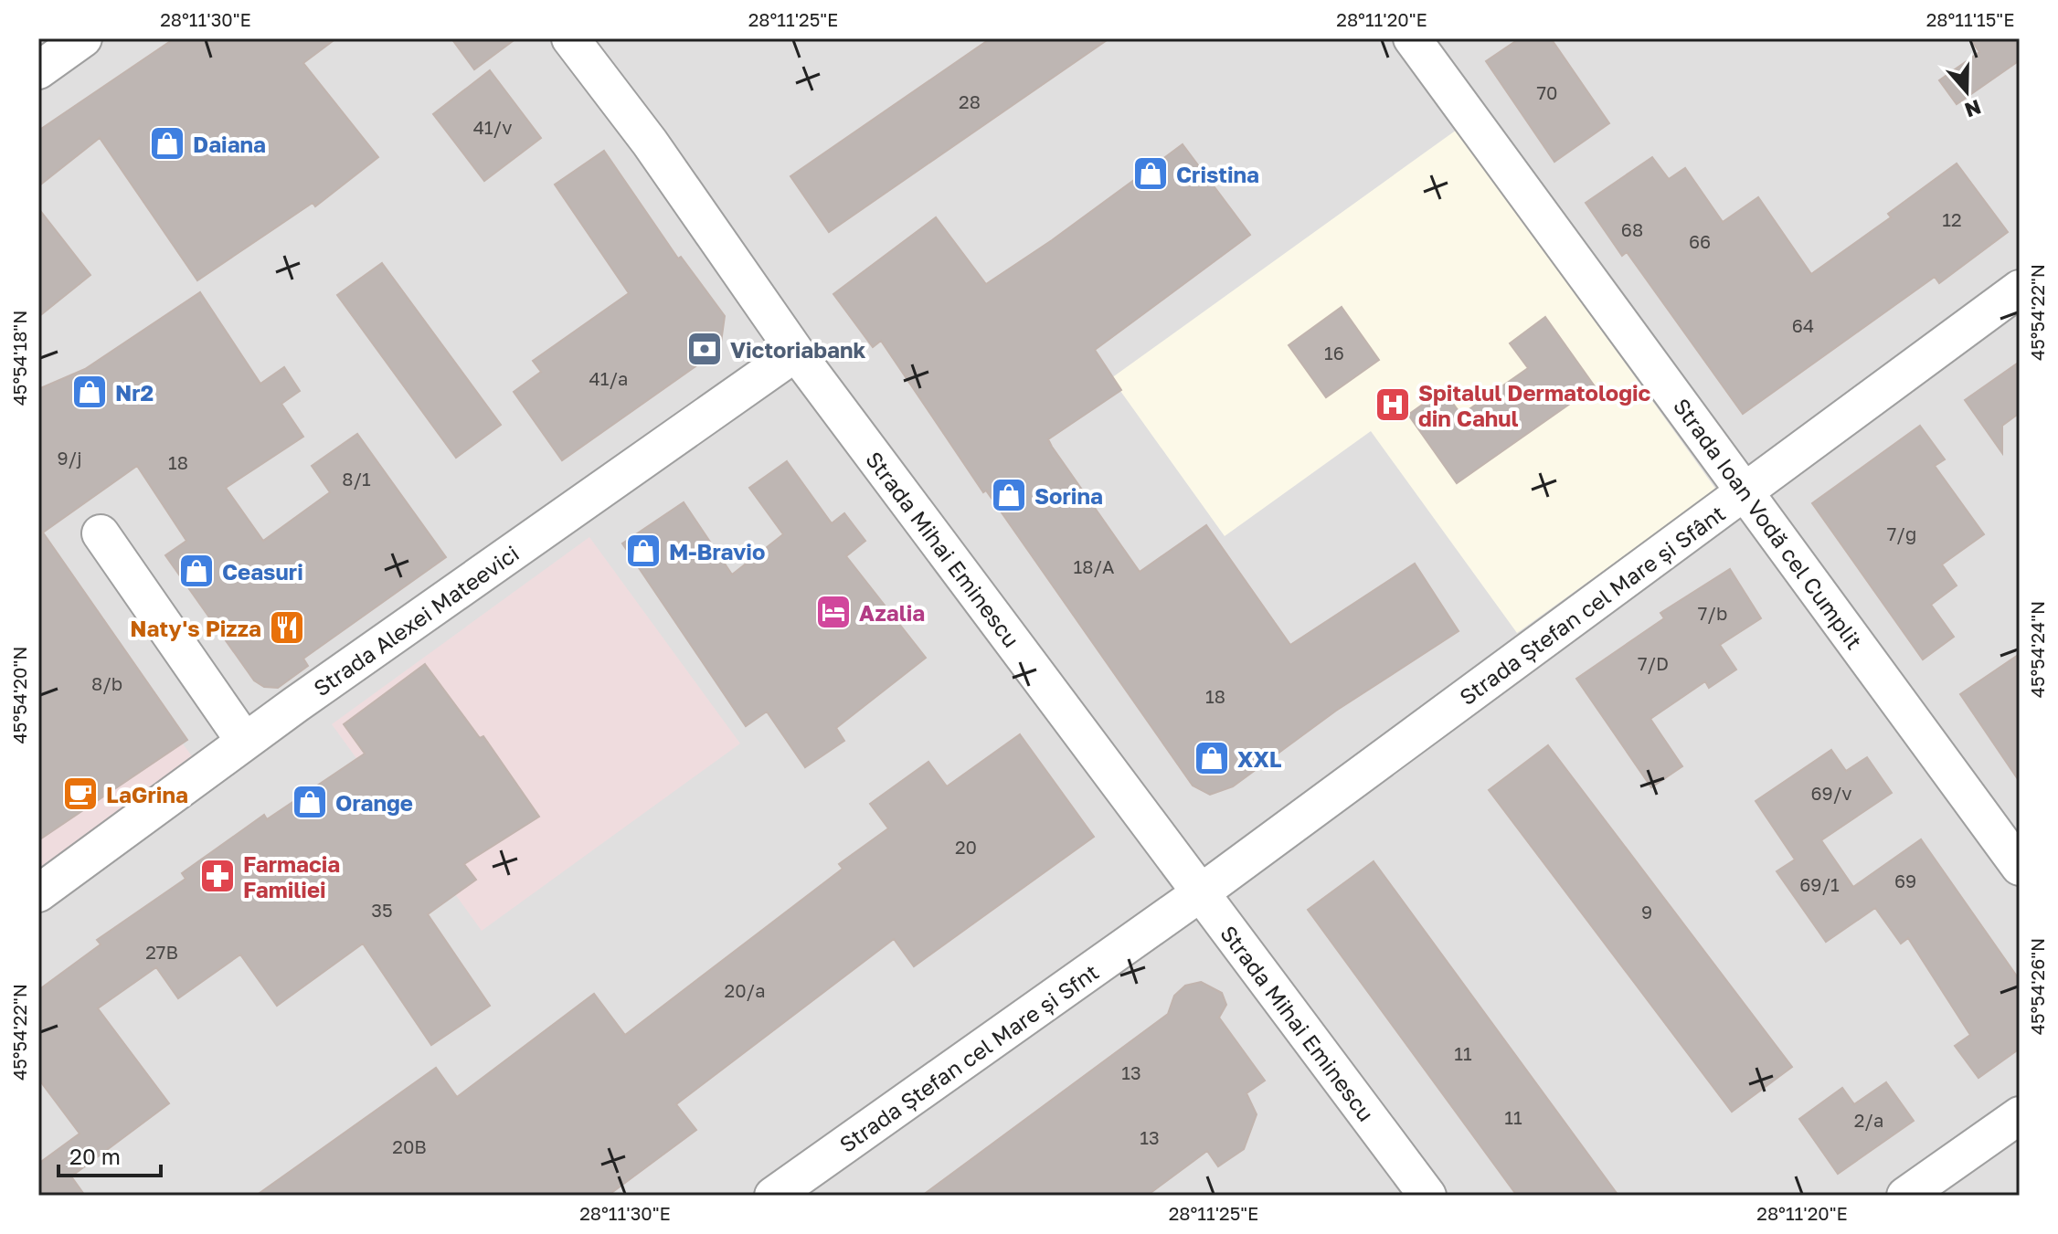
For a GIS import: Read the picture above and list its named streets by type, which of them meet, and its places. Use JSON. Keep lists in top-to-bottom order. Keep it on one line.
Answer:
{"streets":{"street":["Strada Ioan Vodă cel Cumplit","Strada Mihai Eminescu","Strada Ștefan cel Mare și Sfânt","Strada Alexei Mateevici","Strada Ștefan cel Mare și Sfnt"]},"crossings":[["Strada Ioan Vodă cel Cumplit","Strada Ștefan cel Mare și Sfânt"],["Strada Mihai Eminescu","Strada Ștefan cel Mare și Sfânt"],["Strada Mihai Eminescu","Strada Alexei Mateevici"],["Strada Mihai Eminescu","Strada Ștefan cel Mare și Sfnt"],["Strada Ștefan cel Mare și Sfânt","Strada Ștefan cel Mare și Sfnt"]],"places":{"shop":["Daiana","Cristina","Nr2","Sorina","M-Bravio","Ceasuri","XXL","Orange"],"bank":["Victoriabank"],"hospital":["Spitalul Dermatologic din Cahul"],"hotel":["Azalia"],"restaurant":["Naty's Pizza"],"cafe":["LaGrina"],"pharmacy":["Farmacia Familiei"]},"house_numbers":["70","28","41/v","12","68","66","64","16","41/a","9/j","18","8/1","7/g","18/A","7/b","7/D","8/b","18","69/v","20","69","69/1","35","9","27B","20/a","11","13","11","2/a","13","20B"],"scale_bar":"20 m","north":"bottom","coordinates":["28°11'30\"E","28°11'25\"E","28°11'20\"E","28°11'15\"E","45°54'22\"N","45°54'18\"N","45°54'24\"N","45°54'20\"N","45°54'26\"N"]}
